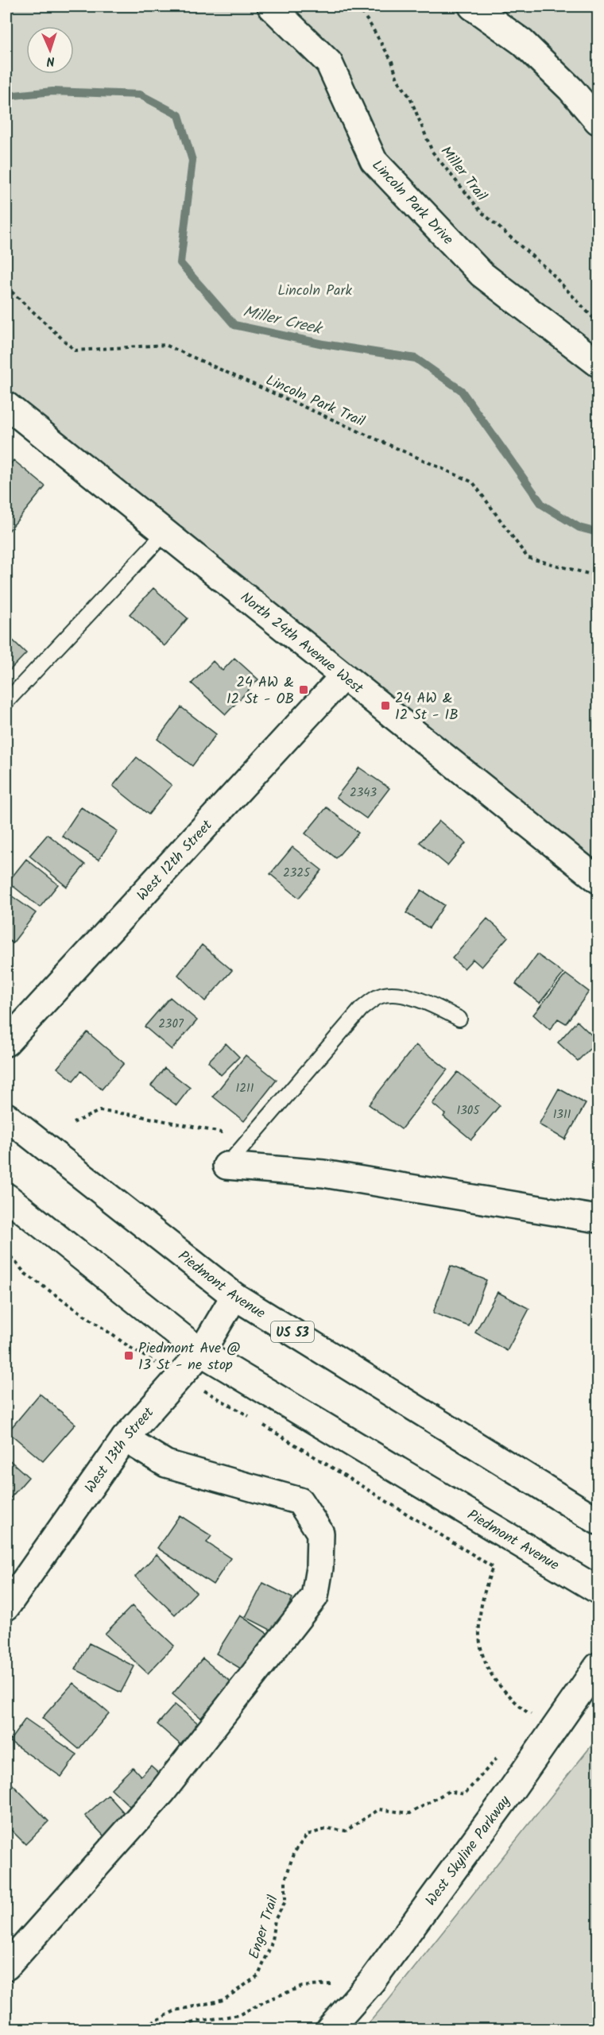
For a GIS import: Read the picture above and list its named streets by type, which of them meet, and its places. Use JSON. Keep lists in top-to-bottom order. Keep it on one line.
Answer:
{"streets":{"main road":["Lincoln Park Drive","North 24th Avenue West","West 12th Street","Piedmont Avenue","US 53","West 13th Street","West Skyline Parkway"],"path":["Miller Trail","Lincoln Park Trail","Enger Trail"]},"crossings":[["North 24th Avenue West","West 12th Street"],["Piedmont Avenue","West 13th Street"]],"water":["Miller Creek"],"parks":["Lincoln Park"],"places":{"transit":["24 AW & 12 St - OB","24 AW & 12 St - IB","Piedmont Ave @ 13 St - ne stop"]},"house_numbers":["2343","2325","2307","1211","1305","1311"],"north":"bottom"}
